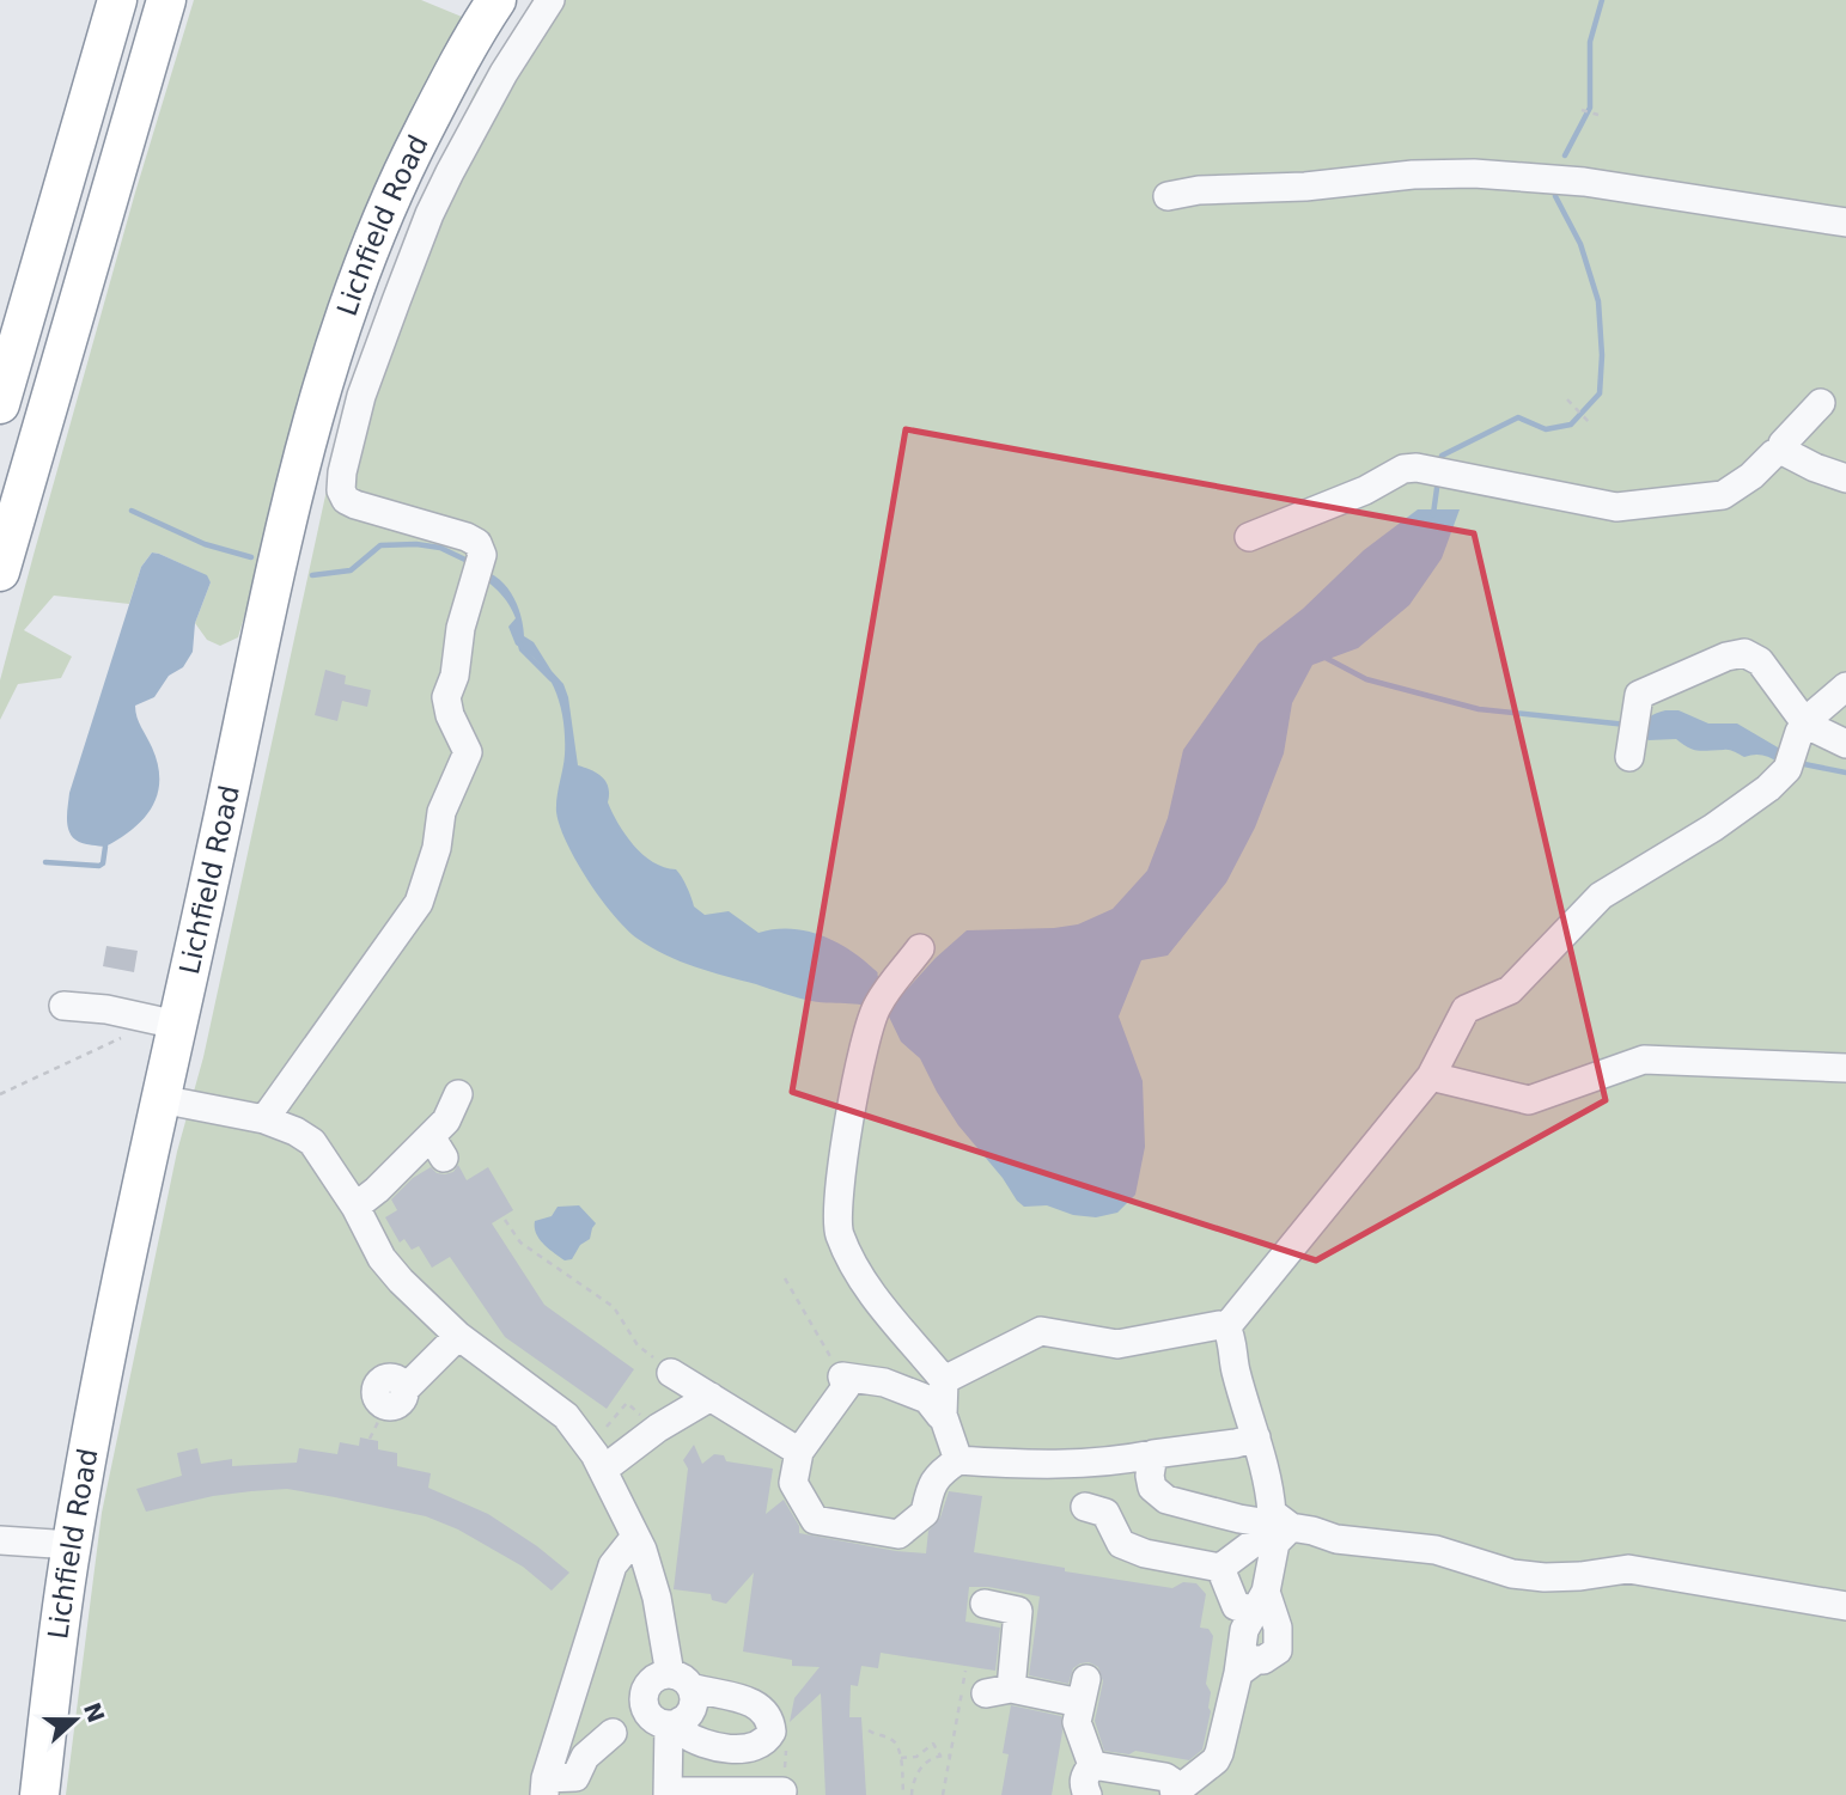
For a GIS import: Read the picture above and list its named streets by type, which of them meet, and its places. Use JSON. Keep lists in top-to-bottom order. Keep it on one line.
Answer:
{"streets":{"highway":["Lichfield Road"]},"north":"right"}
